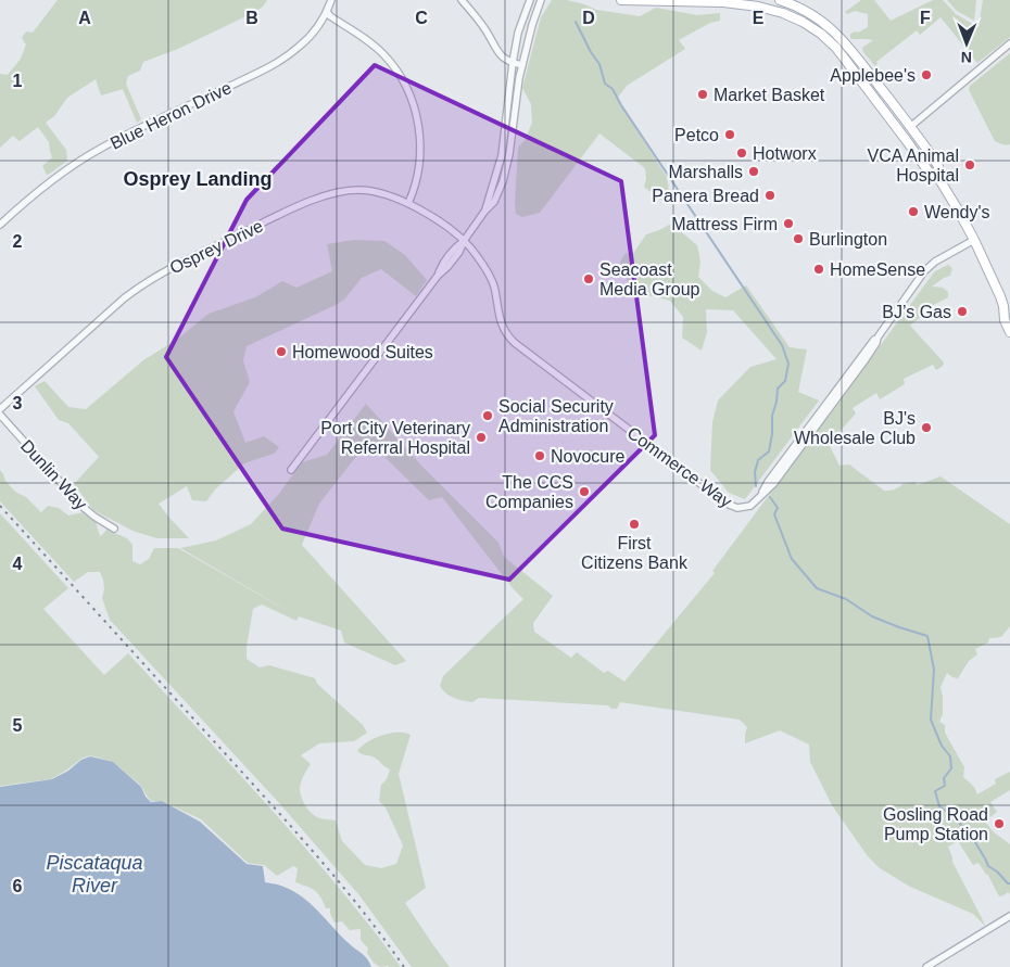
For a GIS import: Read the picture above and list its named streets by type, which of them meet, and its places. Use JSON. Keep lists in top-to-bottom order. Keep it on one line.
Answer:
{"streets":{"street":["Blue Heron Drive","Osprey Drive","Commerce Way","Dunlin Way"]},"crossings":[["Osprey Drive","Commerce Way"]],"districts":["Osprey Landing"],"water":["Piscataqua River"],"places":["Applebee's","Market Basket","Petco","Hotworx","VCA Animal Hospital","Marshalls","Panera Bread","Wendy's","Mattress Firm","Burlington","HomeSense","Seacoast Media Group","BJ’s Gas","Homewood Suites","Social Security Administration","BJ's Wholesale Club","Port City Veterinary Referral Hospital","Novocure","The CCS Companies","First Citizens Bank","Gosling Road Pump Station"],"north":"bottom","grid":{"columns":["A","B","C","D","E","F"],"rows":["1","2","3","4","5","6"]}}
